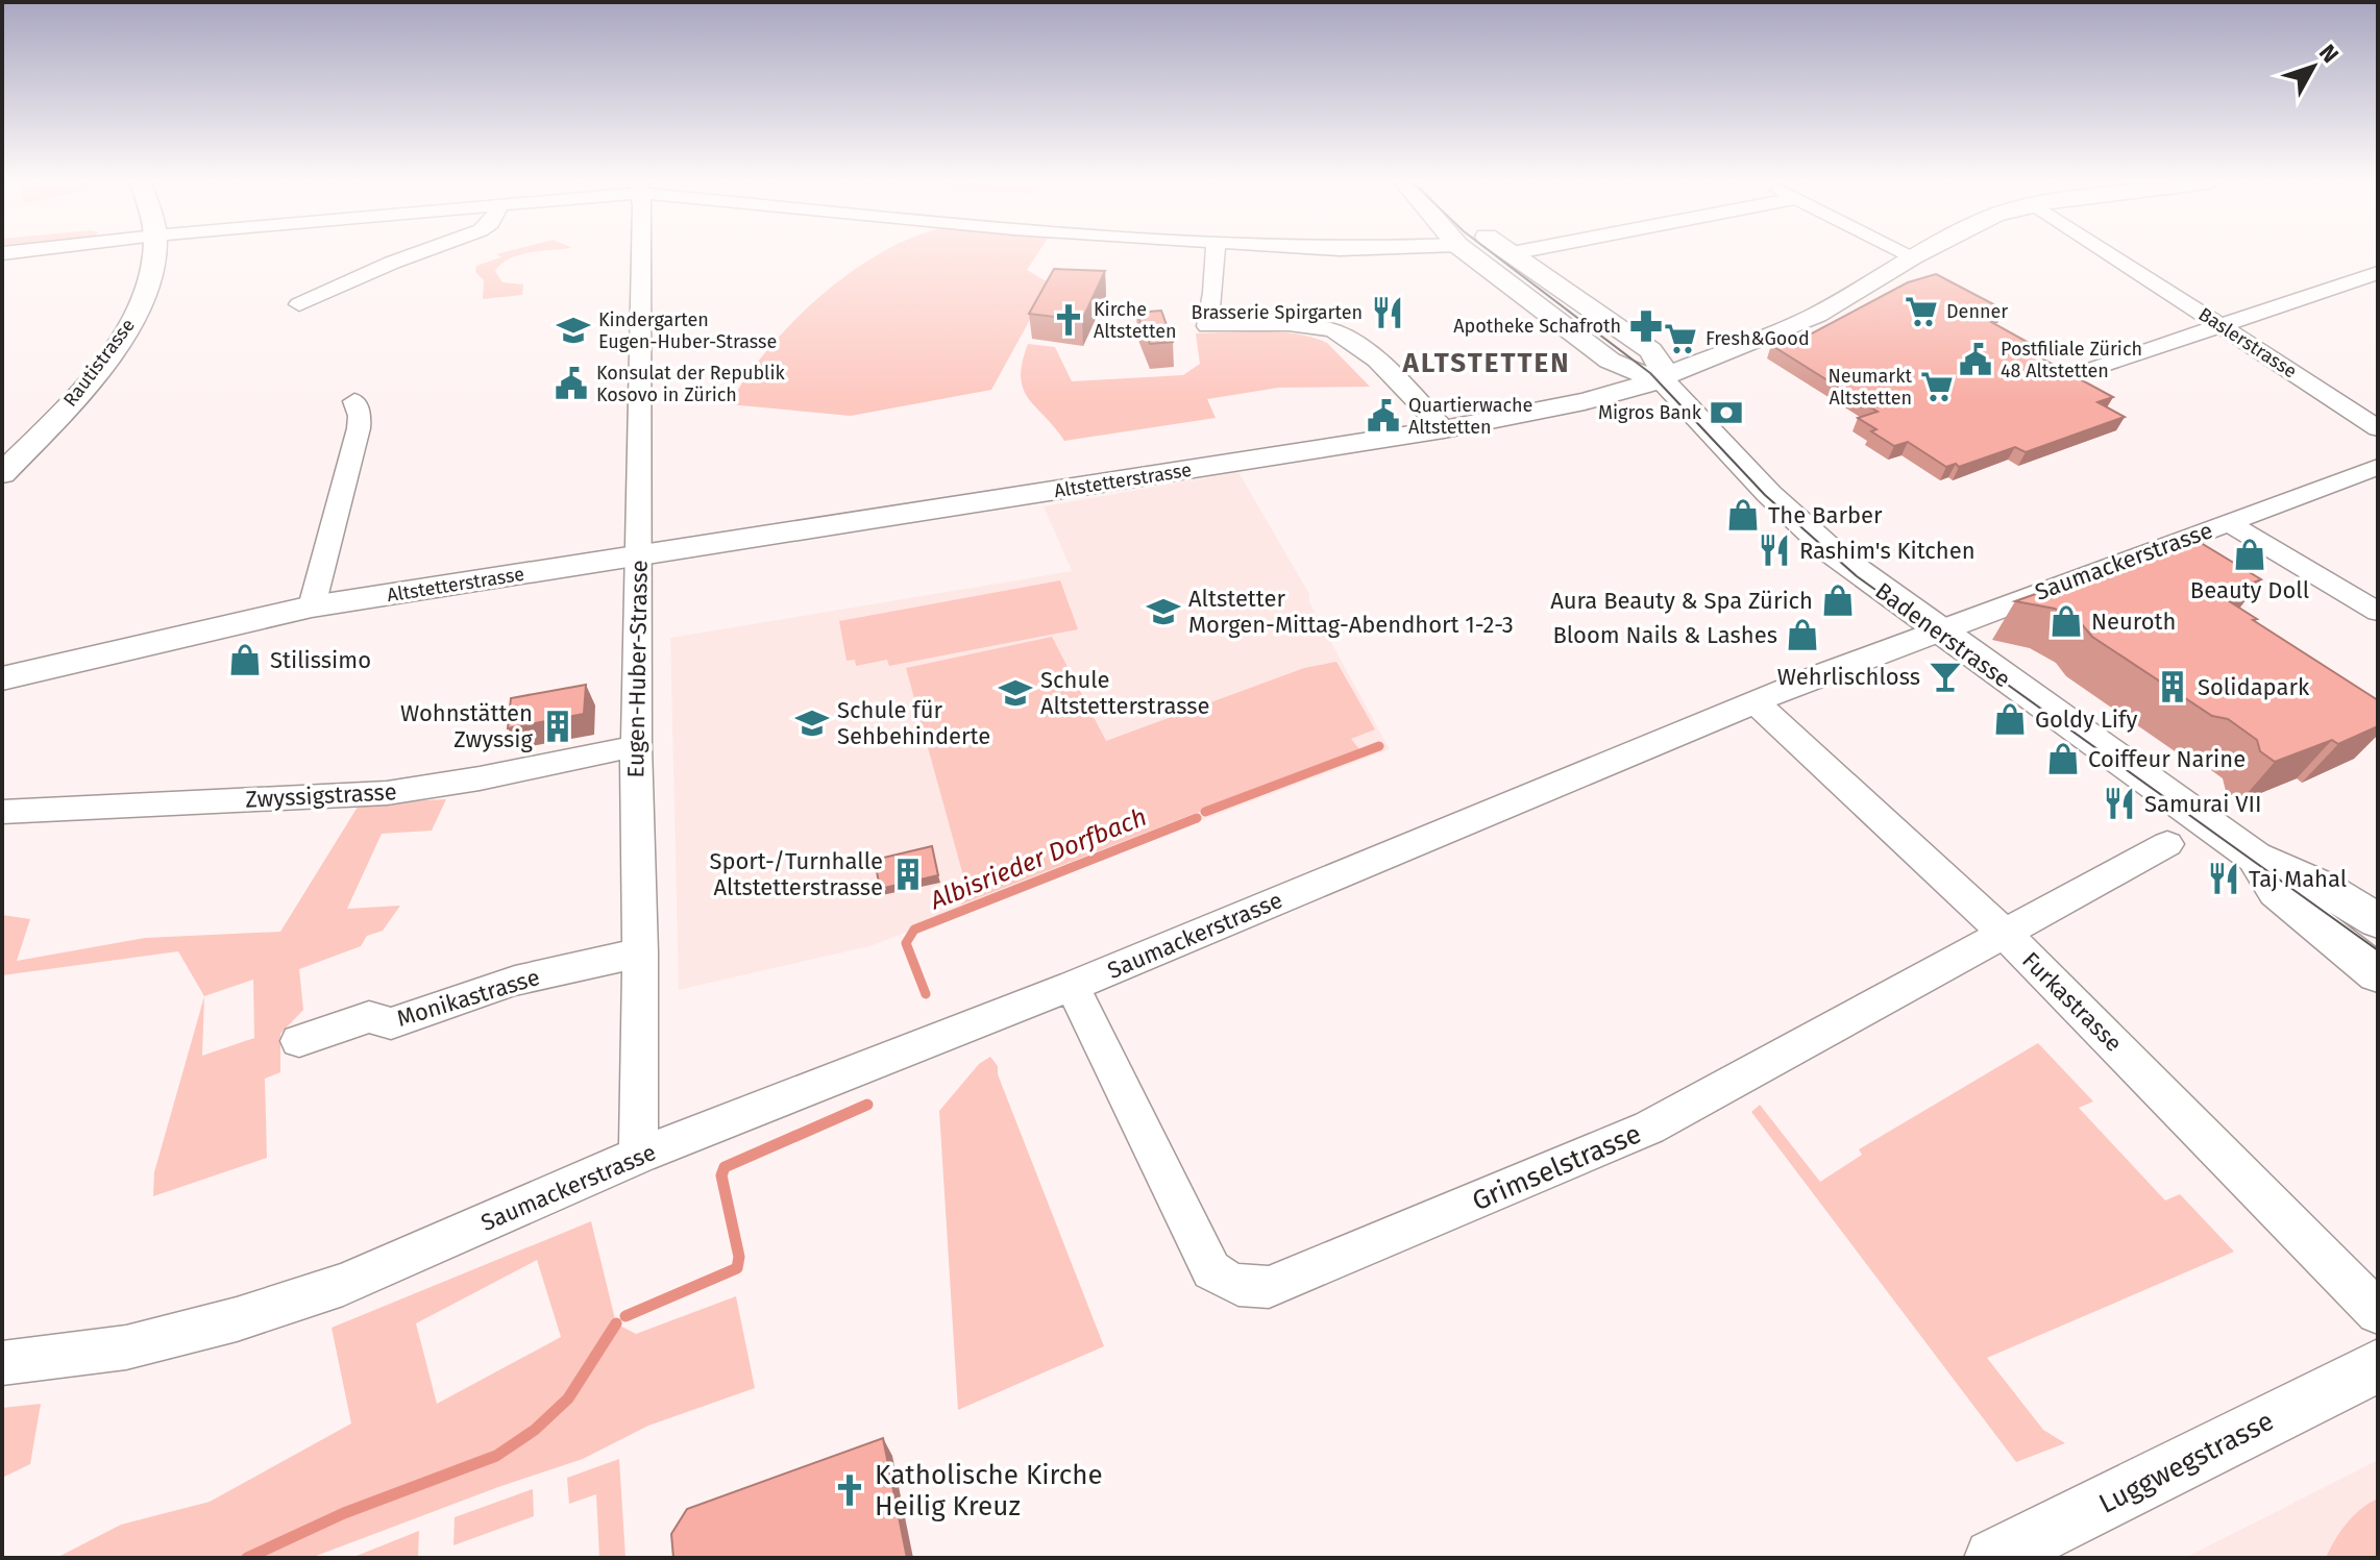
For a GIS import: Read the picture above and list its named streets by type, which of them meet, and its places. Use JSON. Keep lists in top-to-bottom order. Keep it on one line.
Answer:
{"streets":{"street":["Baslerstrasse","Rautistrasse","Altstetterstrasse","Saumackerstrasse","Badenerstrasse","Eugen-Huber-Strasse","Zwyssigstrasse","Monikastrasse","Furkastrasse","Grimselstrasse","Luggwegstrasse"]},"crossings":[["Altstetterstrasse","Badenerstrasse"],["Altstetterstrasse","Eugen-Huber-Strasse"],["Saumackerstrasse","Badenerstrasse"],["Saumackerstrasse","Eugen-Huber-Strasse"],["Saumackerstrasse","Furkastrasse"],["Saumackerstrasse","Grimselstrasse"],["Eugen-Huber-Strasse","Zwyssigstrasse"],["Eugen-Huber-Strasse","Monikastrasse"],["Furkastrasse","Grimselstrasse"]],"districts":["ALTSTETTEN"],"water":["Albisrieder Dorfbach"],"places":{"supermarket":["Denner","Fresh&Good","Neumarkt Altstetten"],"restaurant":["Brasserie Spirgarten","Rashim's Kitchen","Samurai VII","Taj Mahal"],"church":["Kirche Altstetten","Katholische Kirche Heilig Kreuz"],"pharmacy":["Apotheke Schafroth"],"school or university":["Kindergarten Eugen-Huber-Strasse","Altstetter Morgen-Mittag-Abendhort 1-2-3","Schule Altstetterstrasse","Schule für Sehbehinderte"],"public building":["Postfiliale Zürich 48 Altstetten","Konsulat der Republik Kosovo in Zürich","Quartierwache Altstetten"],"bank":["Migros Bank"],"shop":["The Barber","Beauty Doll","Aura Beauty & Spa Zürich","Neuroth","Bloom Nails & Lashes","Stilissimo","Goldy Lify","Coiffeur Narine"],"bar":["Wehrlischloss"],"building":["Solidapark","Wohnstätten Zwyssig","Sport-/Turnhalle Altstetterstrasse"]},"north":"top right"}
